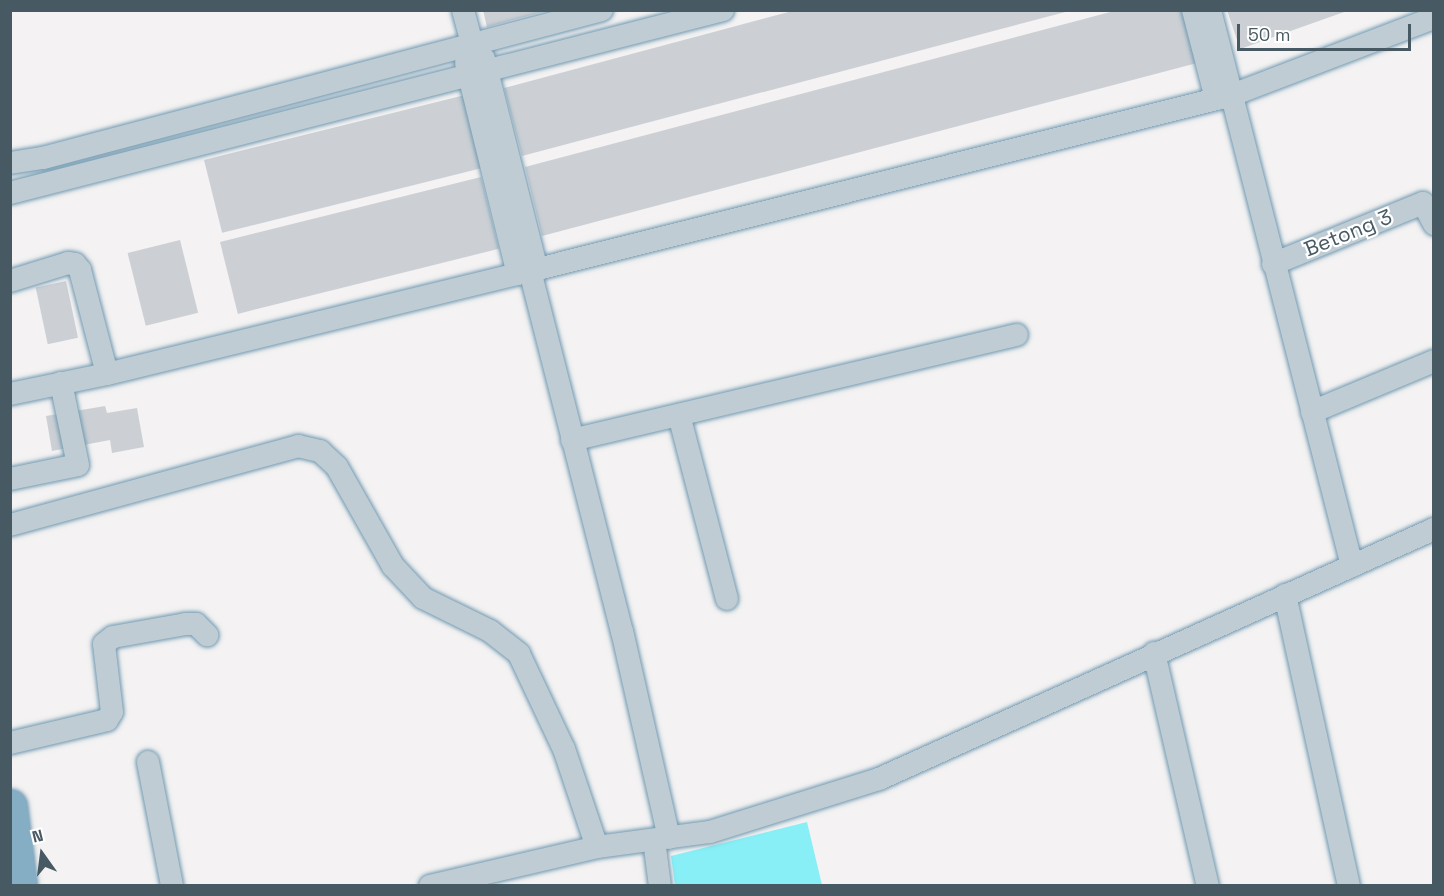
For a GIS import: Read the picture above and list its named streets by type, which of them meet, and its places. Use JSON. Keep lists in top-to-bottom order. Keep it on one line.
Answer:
{"streets":{"street":["Betong 3"]},"scale_bar":"50 m","north":"top"}
